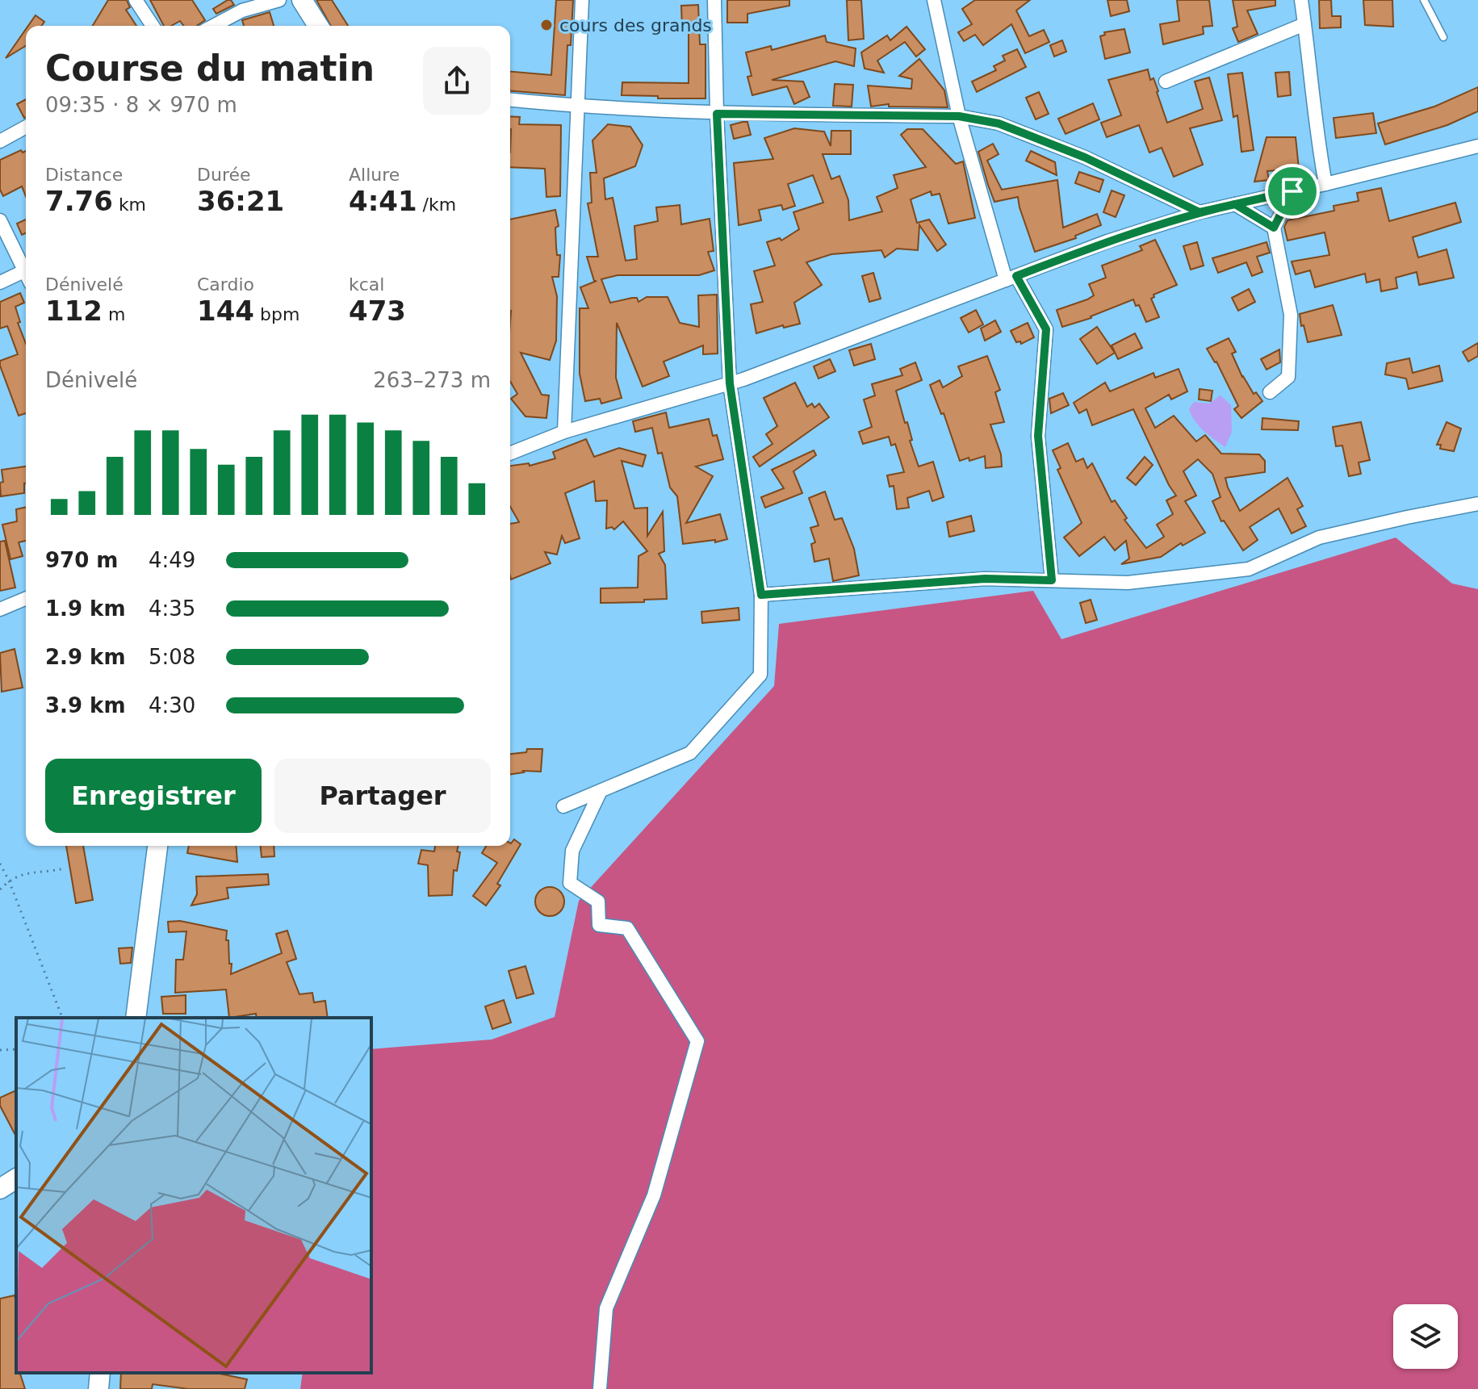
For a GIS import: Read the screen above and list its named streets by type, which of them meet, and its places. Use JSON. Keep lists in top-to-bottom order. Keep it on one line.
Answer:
{"places":["cours des grands"],"page":{"heading":["Course du matin","09:35 · 8 × 970 m"],"stats":[["Distance","7.76 km"],["Durée","36:21"],["Allure","4:41 /km"],["Dénivelé","112 m"],["Cardio","144 bpm"],["kcal","473"]],"chart":["Dénivelé","263–273 m"],"list":[{"name":"970 m","note":"4:49"},{"name":"1.9 km","note":"4:35"},{"name":"2.9 km","note":"5:08"},{"name":"3.9 km","note":"4:30"}],"buttons":["Enregistrer","Partager"]}}
